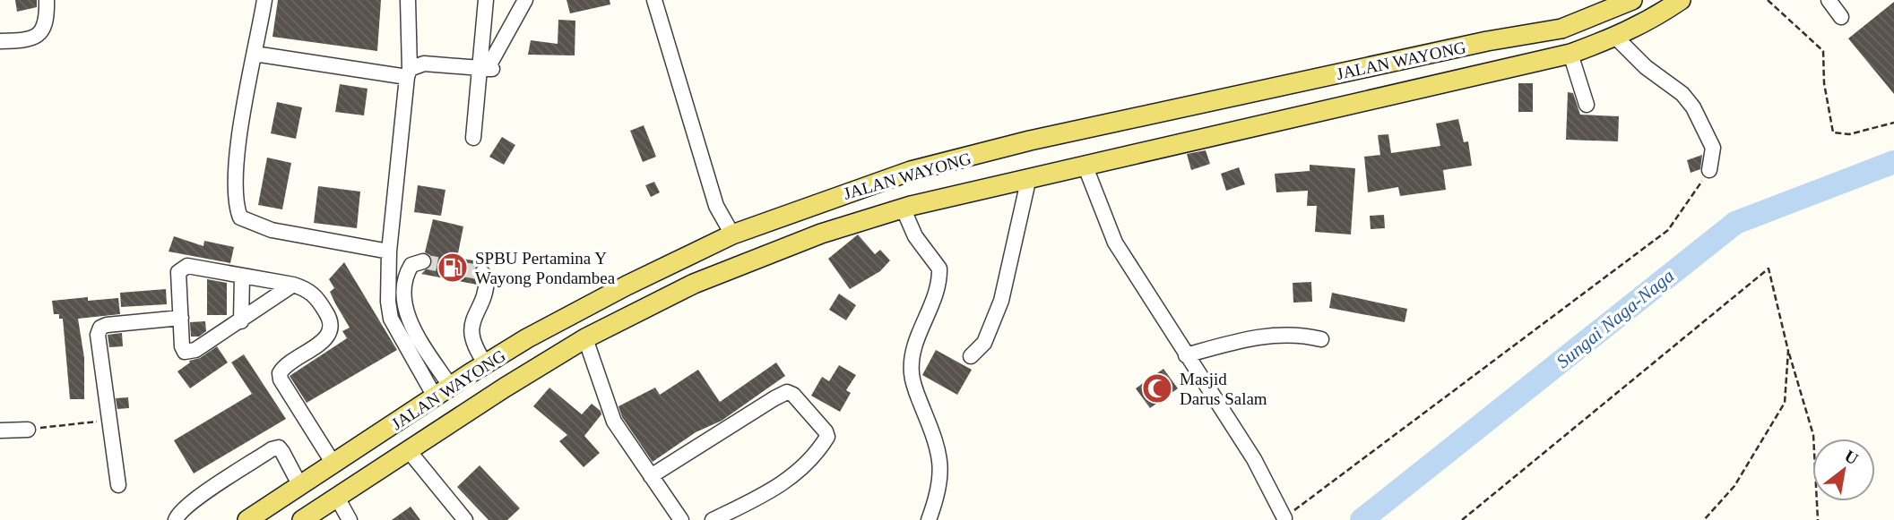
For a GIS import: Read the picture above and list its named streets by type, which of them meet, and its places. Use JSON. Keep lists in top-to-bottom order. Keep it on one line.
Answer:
{"streets":{"main road":["JALAN WAYONG"]},"water":["Sungai Naga-Naga"],"places":{"fuel station":["SPBU Pertamina Y Wayong Pondambea"],"mosque":["Masjid Darus Salam"]},"north":"top right"}
